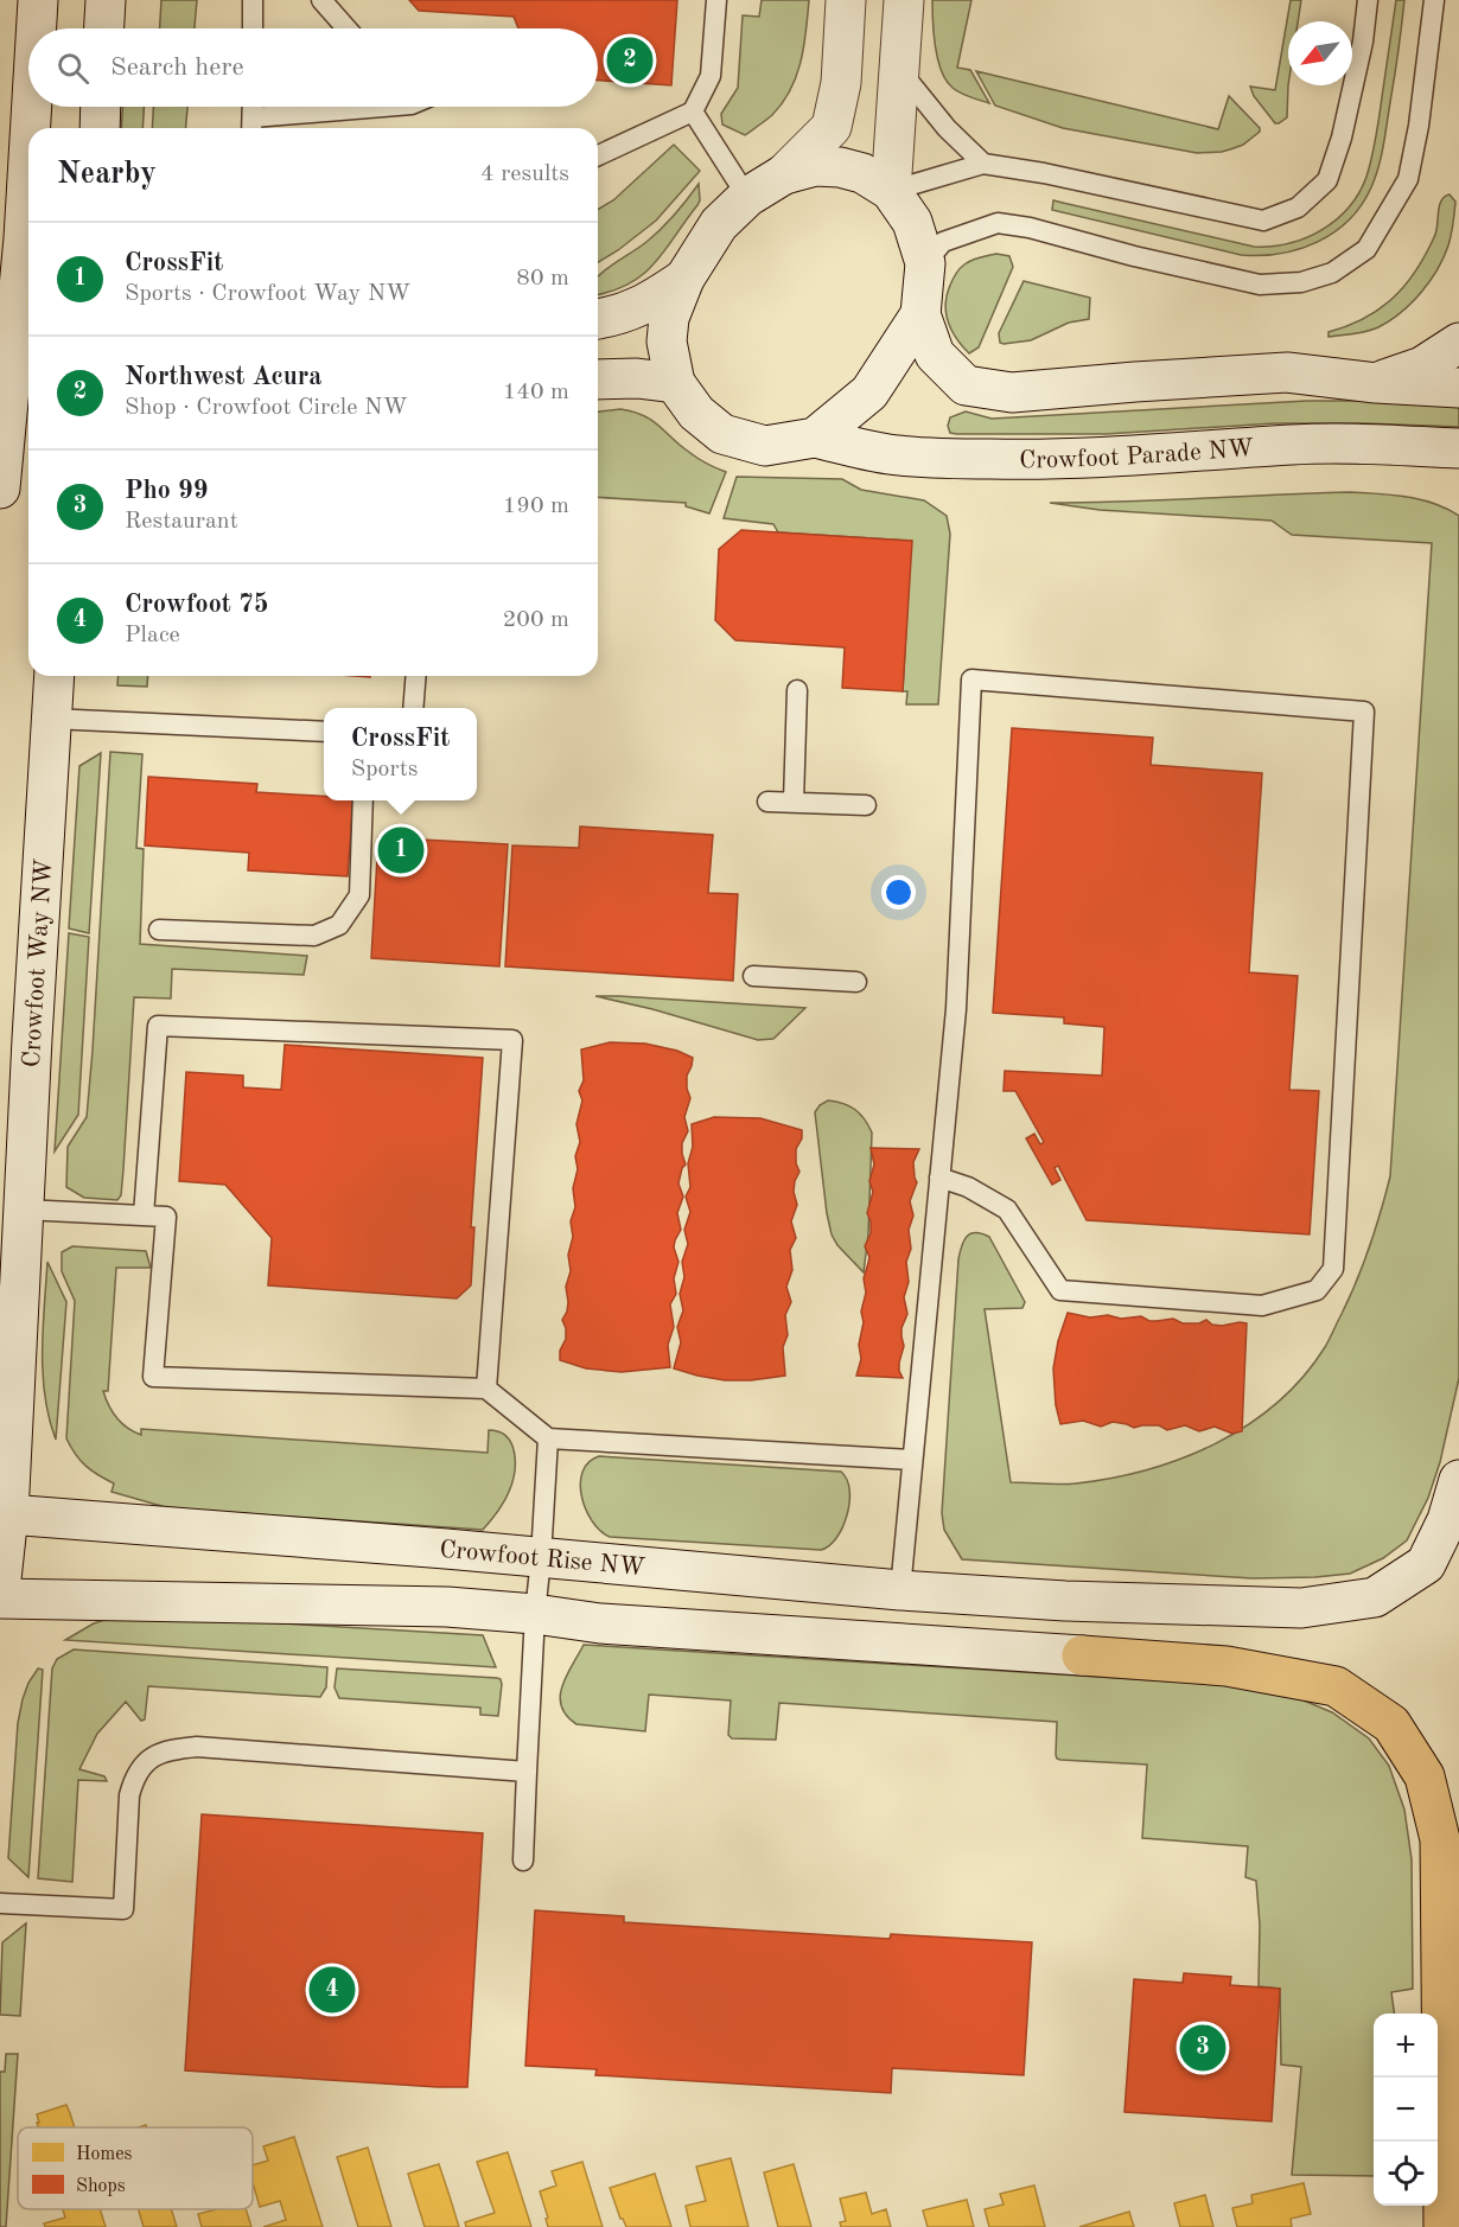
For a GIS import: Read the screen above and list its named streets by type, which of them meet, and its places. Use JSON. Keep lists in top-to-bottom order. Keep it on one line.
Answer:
{"streets":{"street":["Crowfoot Parade NW","Crowfoot Way NW","Crowfoot Rise NW"]},"crossings":[["Crowfoot Way NW","Crowfoot Rise NW"]],"legend":["Homes","Shops"],"north":"bottom left","page":{"search":"Search here","pins":["2","1","4","3"],"heading":["Nearby","4 results"],"list":[{"mark":"1","name":"CrossFit","note":"Sports · Crowfoot Way NW","value":"80 m"},{"mark":"2","name":"Northwest Acura","note":"Shop · Crowfoot Circle NW","value":"140 m"},{"mark":"3","name":"Pho 99","note":"Restaurant","value":"190 m"},{"mark":"4","name":"Crowfoot 75","note":"Place","value":"200 m"}],"popup":["CrossFit","Sports"],"map_buttons":["+","−"]}}
